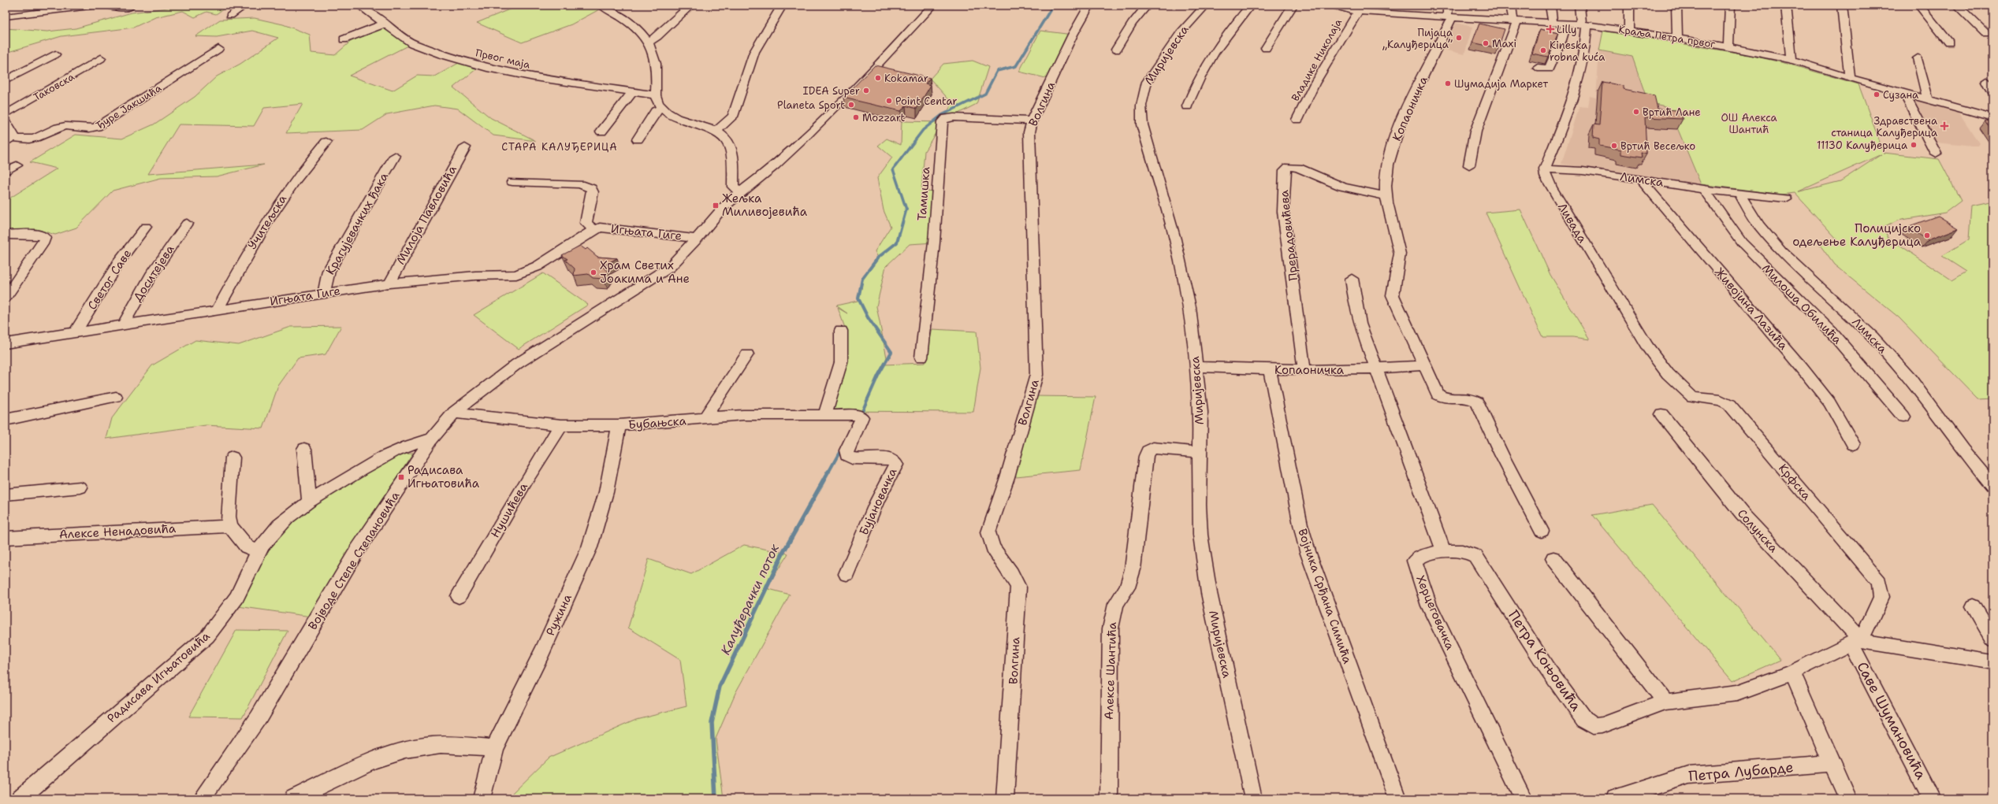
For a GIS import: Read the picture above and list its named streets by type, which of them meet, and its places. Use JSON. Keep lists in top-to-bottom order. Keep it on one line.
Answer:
{"streets":{"street":["Краља Петра првог","Миријевска","Првог маја","Владике Николаја","Таковска","Волгина","Ђуре Јакшића","Копаоничка","Лимска","Тамишка","Милоја Павловића","Учитељска","Ливада","Крагујевачких ђака","Игњата Гиге","Прерадовићева","Доситејева","Светог Саве","Милоша Обилића","Живојина Лазића","Бубањска","Крфска","Бујановачка","Нушићева","Солунска","Алексе Ненадовића","Војводе Степе Степановића","Војника Срђана Симића","Херцеговачка","Ружина","Петра Коњовића","Алексе Шантића","Радисава Игњатовића","Саве Шумановића","Петра Лубарде"]},"crossings":[["Краља Петра првог","Владике Николаја"],["Краља Петра првог","Копаоничка"],["Миријевска","Копаоничка"],["Миријевска","Алексе Шантића"],["Волгина","Тамишка"],["Копаоничка","Прерадовићева"],["Копаоничка","Војника Срђана Симића"],["Лимска","Ливада"],["Лимска","Милоша Обилића"],["Лимска","Живојина Лазића"],["Милоја Павловића","Игњата Гиге"],["Учитељска","Игњата Гиге"],["Ливада","Крфска"],["Крагујевачких ђака","Игњата Гиге"],["Игњата Гиге","Доситејева"],["Игњата Гиге","Светог Саве"],["Игњата Гиге","Војводе Степе Степановића"],["Бубањска","Бујановачка"],["Бубањска","Нушићева"],["Бубањска","Војводе Степе Степановића"],["Бубањска","Ружина"],["Крфска","Солунска"],["Крфска","Петра Коњовића"],["Крфска","Саве Шумановића"],["Солунска","Петра Коњовића"],["Солунска","Саве Шумановића"],["Војводе Степе Степановића","Радисава Игњатовића"],["Херцеговачка","Петра Коњовића"],["Петра Коњовића","Саве Шумановића"]],"districts":["СТАРА КАЛУЂЕРИЦА"],"water":["Калуђерачки поток"],"parks":["ОШ Алекса Шантић"],"places":{"health":["Lilly","Здравствена станица Калуђерица"],"other":["Пијаца „Калуђерица”","Maxi","Kineska robna kuća","Kokamar","Шумадија Маркет","IDEA Super","Сузана","Point Centar","Planeta Sport","Вртић Лане","Mozzart","11130 Калуђерица","Вртић Весељко","Полицијско одељење Калуђерица","Храм Светих Јоакима и Ане"],"transit":["Жељка Миливојевића","Радисава Игњатовића"]}}
